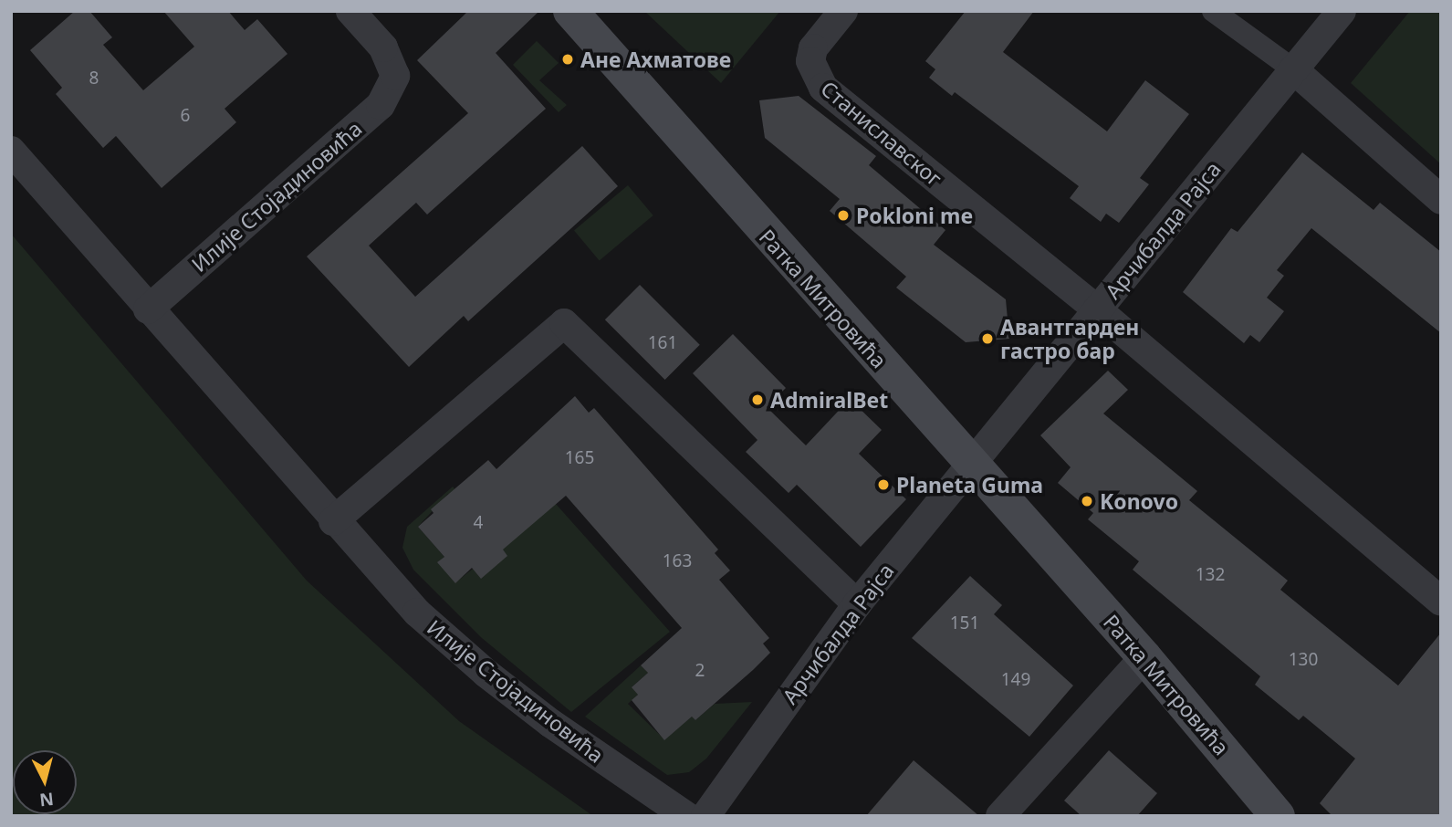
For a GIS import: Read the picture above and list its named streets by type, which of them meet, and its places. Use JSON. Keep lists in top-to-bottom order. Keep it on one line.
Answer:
{"streets":{"main road":["Ратка Митровића"],"street":["Станиславског","Илије Стојадиновића","Арчибалда Рајса"]},"crossings":[["Станиславског","Арчибалда Рајса"],["Арчибалда Рајса","Ратка Митровића"]],"places":["Ане Ахматове","Pokloni me","Авантгарден гастро бар","AdmiralBet","Planeta Guma","Konovo"],"house_numbers":["8","6","161","165","4","163","132","151","130","2","149"],"north":"bottom"}
